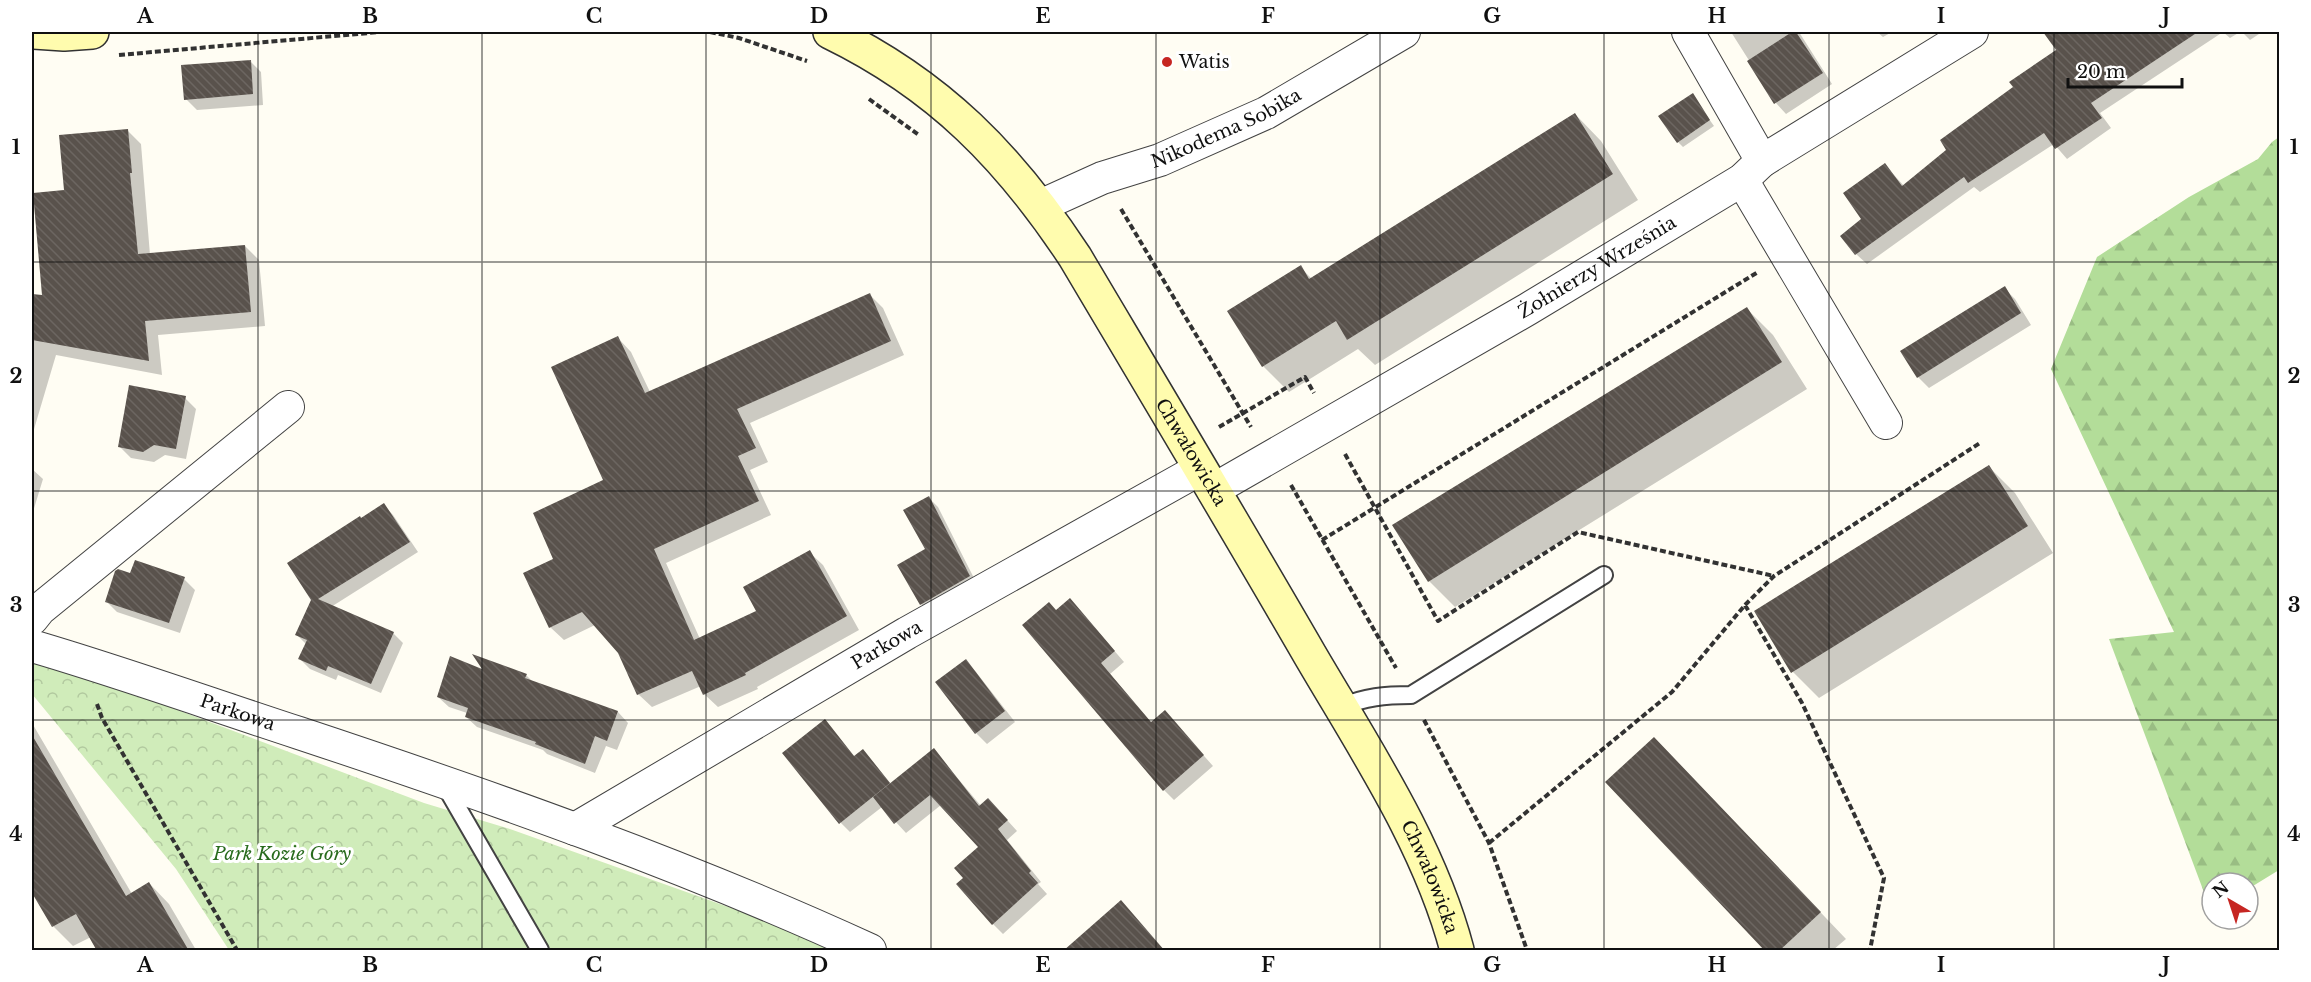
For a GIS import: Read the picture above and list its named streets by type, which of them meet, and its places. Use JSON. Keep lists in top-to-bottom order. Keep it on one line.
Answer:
{"streets":{"main road":["Chwałowicka"],"street":["Nikodema Sobika","Żołnierzy Września","Parkowa"]},"crossings":[["Nikodema Sobika","Chwałowicka"],["Żołnierzy Września","Chwałowicka"],["Żołnierzy Września","Parkowa"],["Chwałowicka","Parkowa"]],"parks":["Park Kozie Góry"],"places":["Watis"],"scale_bar":"20 m","north":"top left","grid":{"columns":["A","B","C","D","E","F","G","H","I","J"],"rows":["1","2","3","4"]}}
